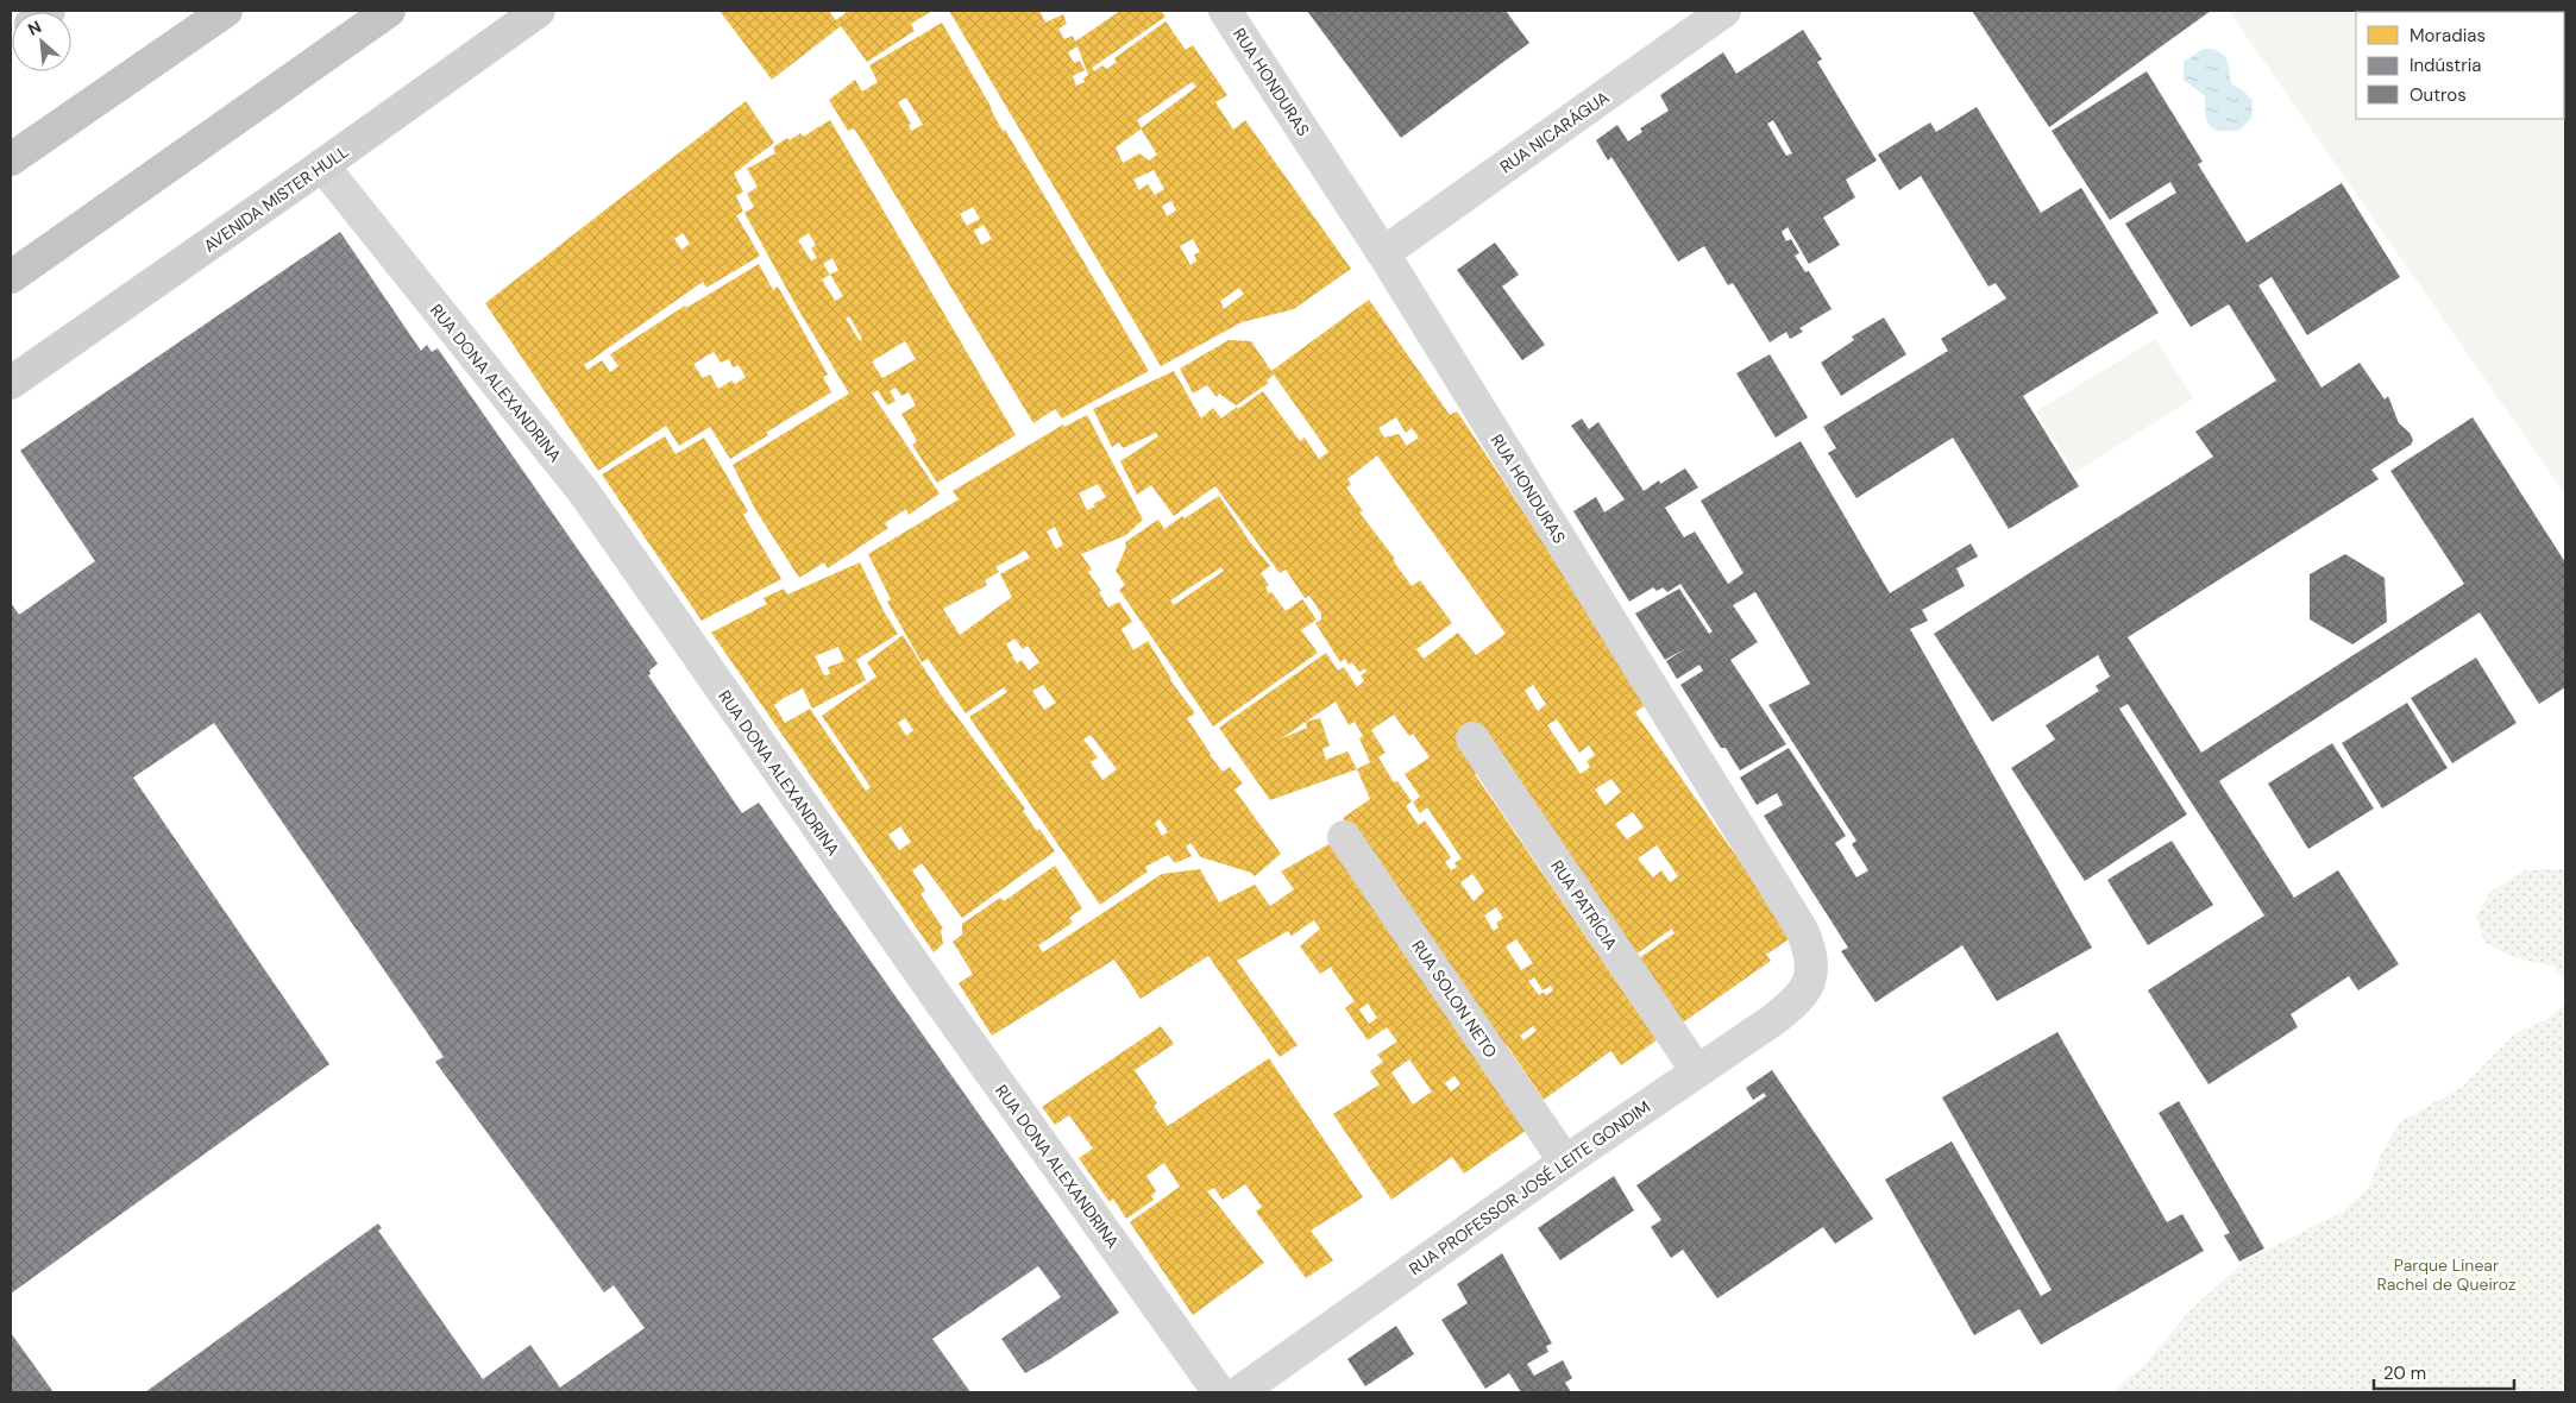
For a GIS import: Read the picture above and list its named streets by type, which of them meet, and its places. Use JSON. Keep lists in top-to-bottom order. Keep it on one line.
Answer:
{"streets":{"main road":["AVENIDA MISTER HULL"],"street":["RUA HONDURAS","RUA NICARÁGUA","RUA DONA ALEXANDRINA","RUA PATRÍCIA","RUA SOLON NETO","RUA PROFESSOR JOSÉ LEITE GONDIM"]},"crossings":[["RUA HONDURAS","RUA NICARÁGUA"],["RUA HONDURAS","RUA PROFESSOR JOSÉ LEITE GONDIM"],["AVENIDA MISTER HULL","RUA DONA ALEXANDRINA"],["RUA PATRÍCIA","RUA PROFESSOR JOSÉ LEITE GONDIM"],["RUA SOLON NETO","RUA PROFESSOR JOSÉ LEITE GONDIM"]],"parks":["Parque Linear Rachel de Queiroz"],"legend":["Moradias","Indústria","Outros"],"scale_bar":"20 m","north":"top left"}
